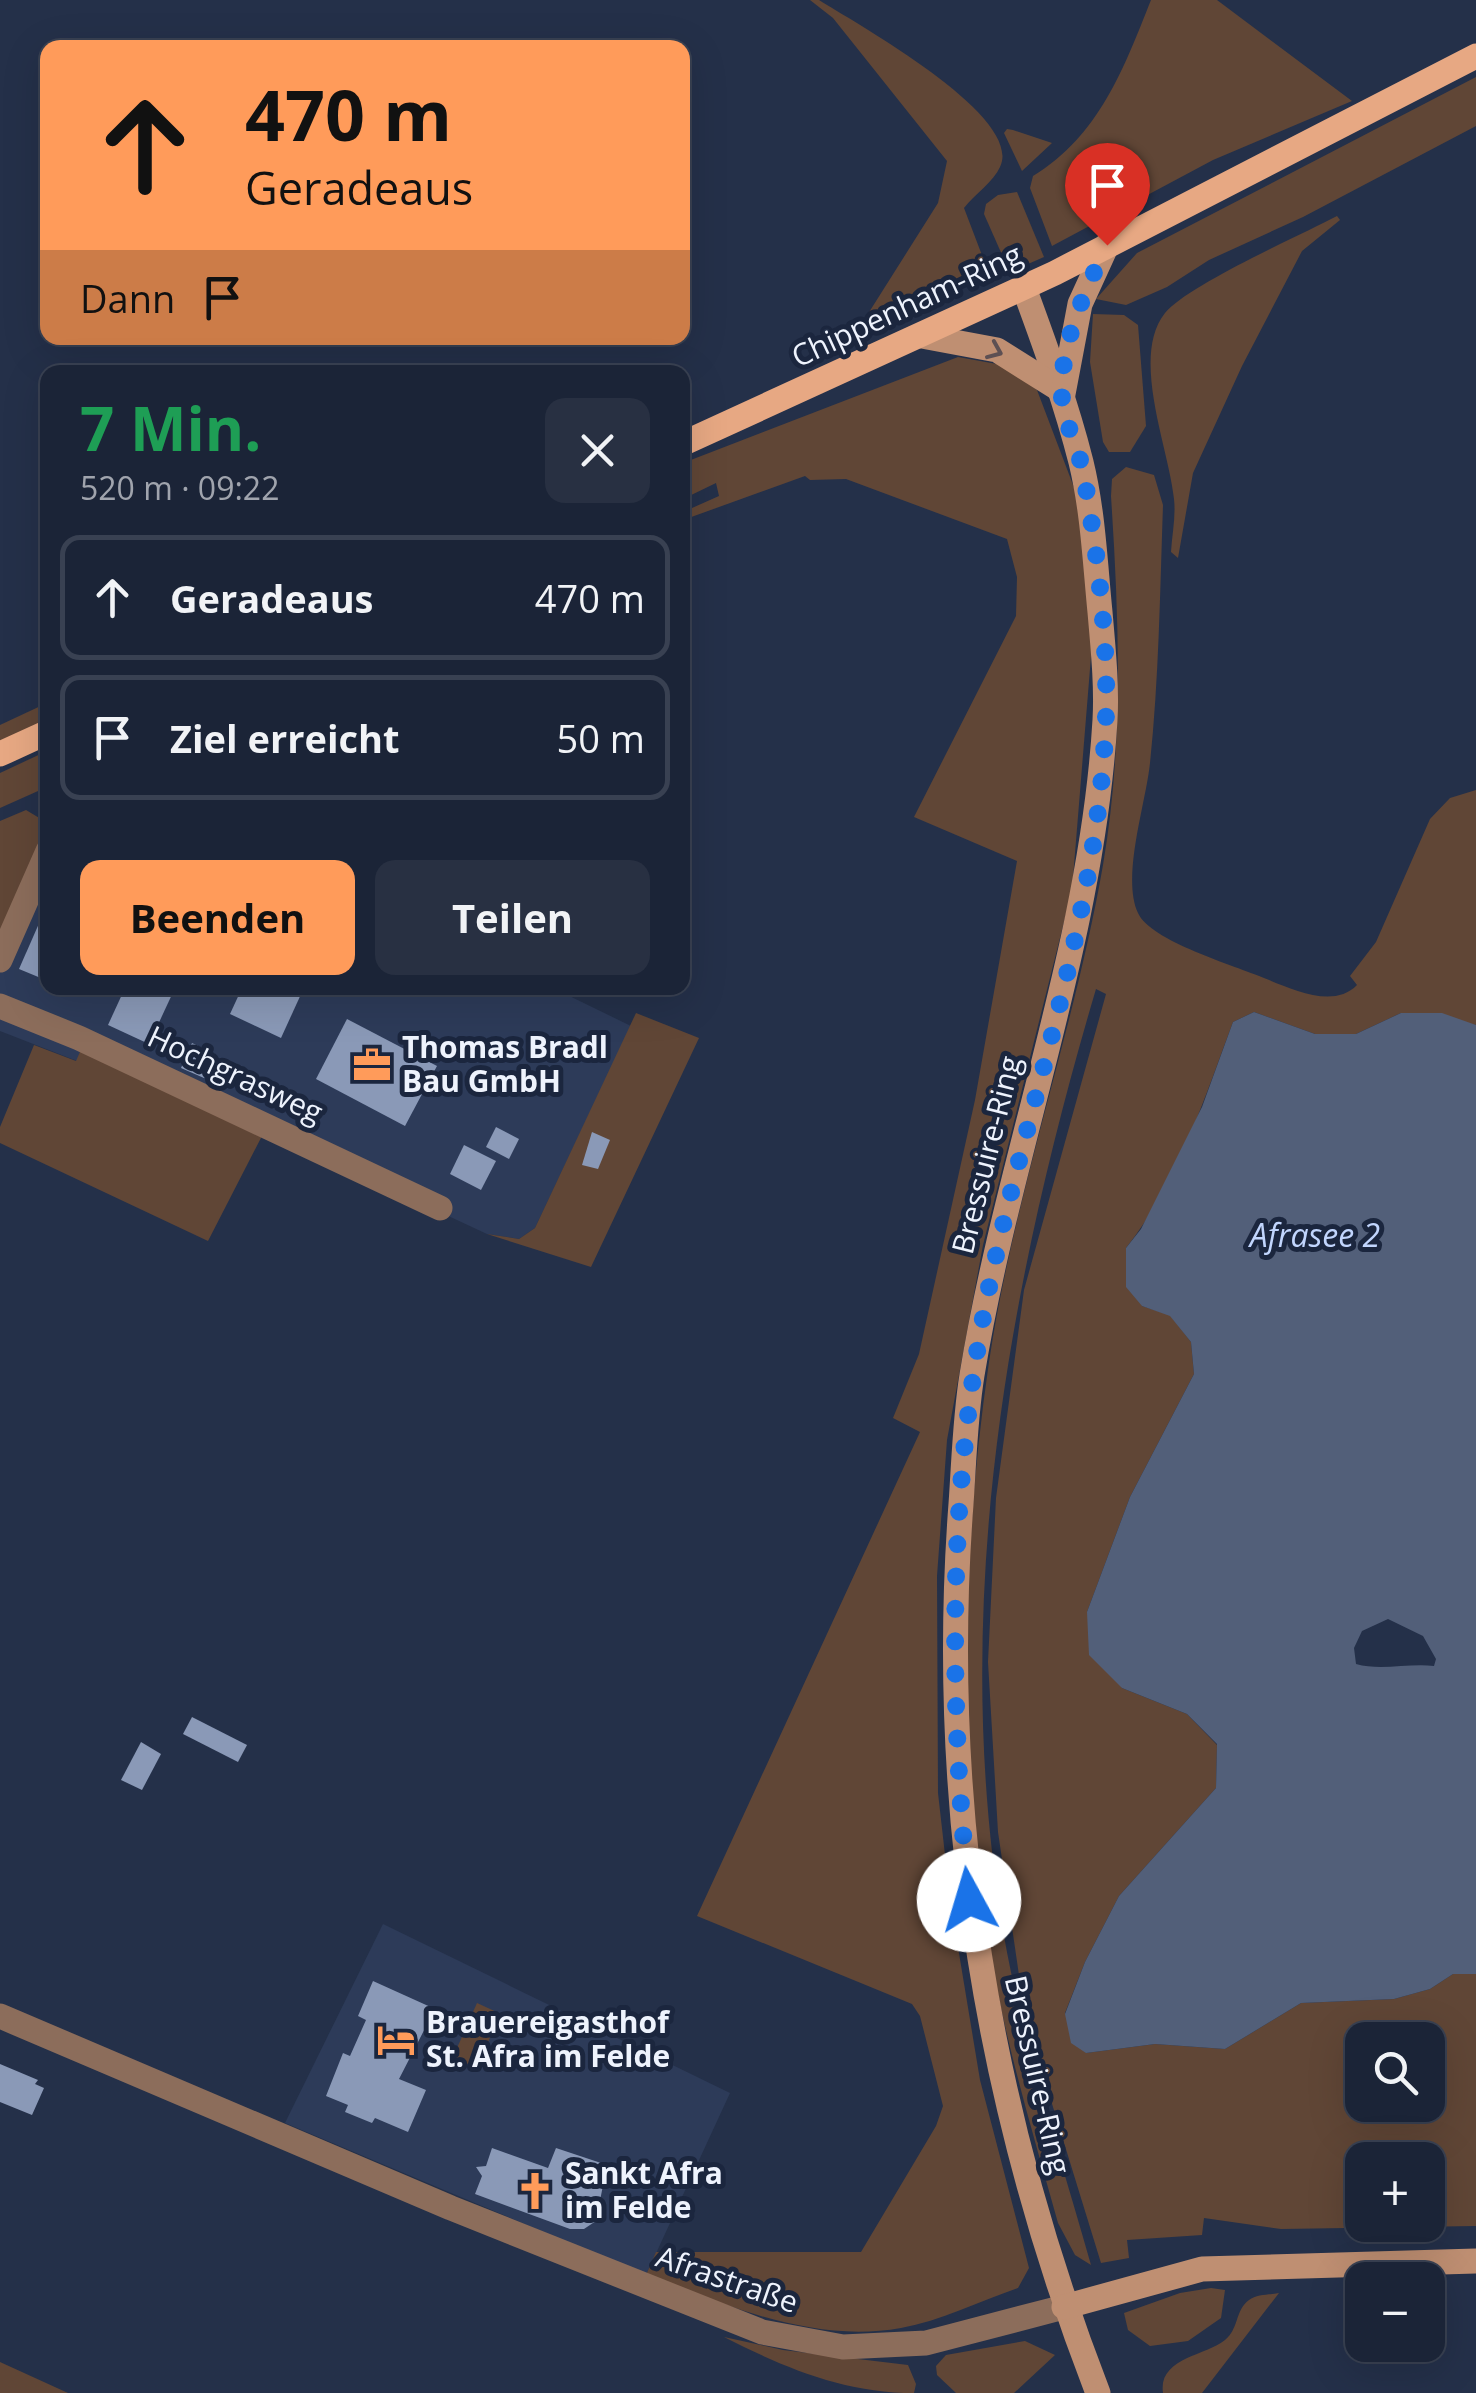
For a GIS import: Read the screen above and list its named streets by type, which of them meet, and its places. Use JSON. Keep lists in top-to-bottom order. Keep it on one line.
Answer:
{"streets":{"main road":["Chippenham-Ring","Bressuire-Ring","Afrastraße"],"street":["Hochgrasweg"]},"crossings":[["Chippenham-Ring","Bressuire-Ring"],["Bressuire-Ring","Afrastraße"]],"water":["Afrasee 2"],"places":{"office":["Thomas Bradl Bau GmbH"],"hotel":["Brauereigasthof St. Afra im Felde"],"church":["Sankt Afra im Felde"]},"page":{"turn":["470 m","Geradeaus"],"then":"Dann","heading":["7 Min.","520 m · 09:22"],"list":[{"name":"Geradeaus","value":"470 m"},{"name":"Ziel erreicht","value":"50 m"}],"buttons":["Beenden","Teilen"],"map_buttons":["+","−"]}}
